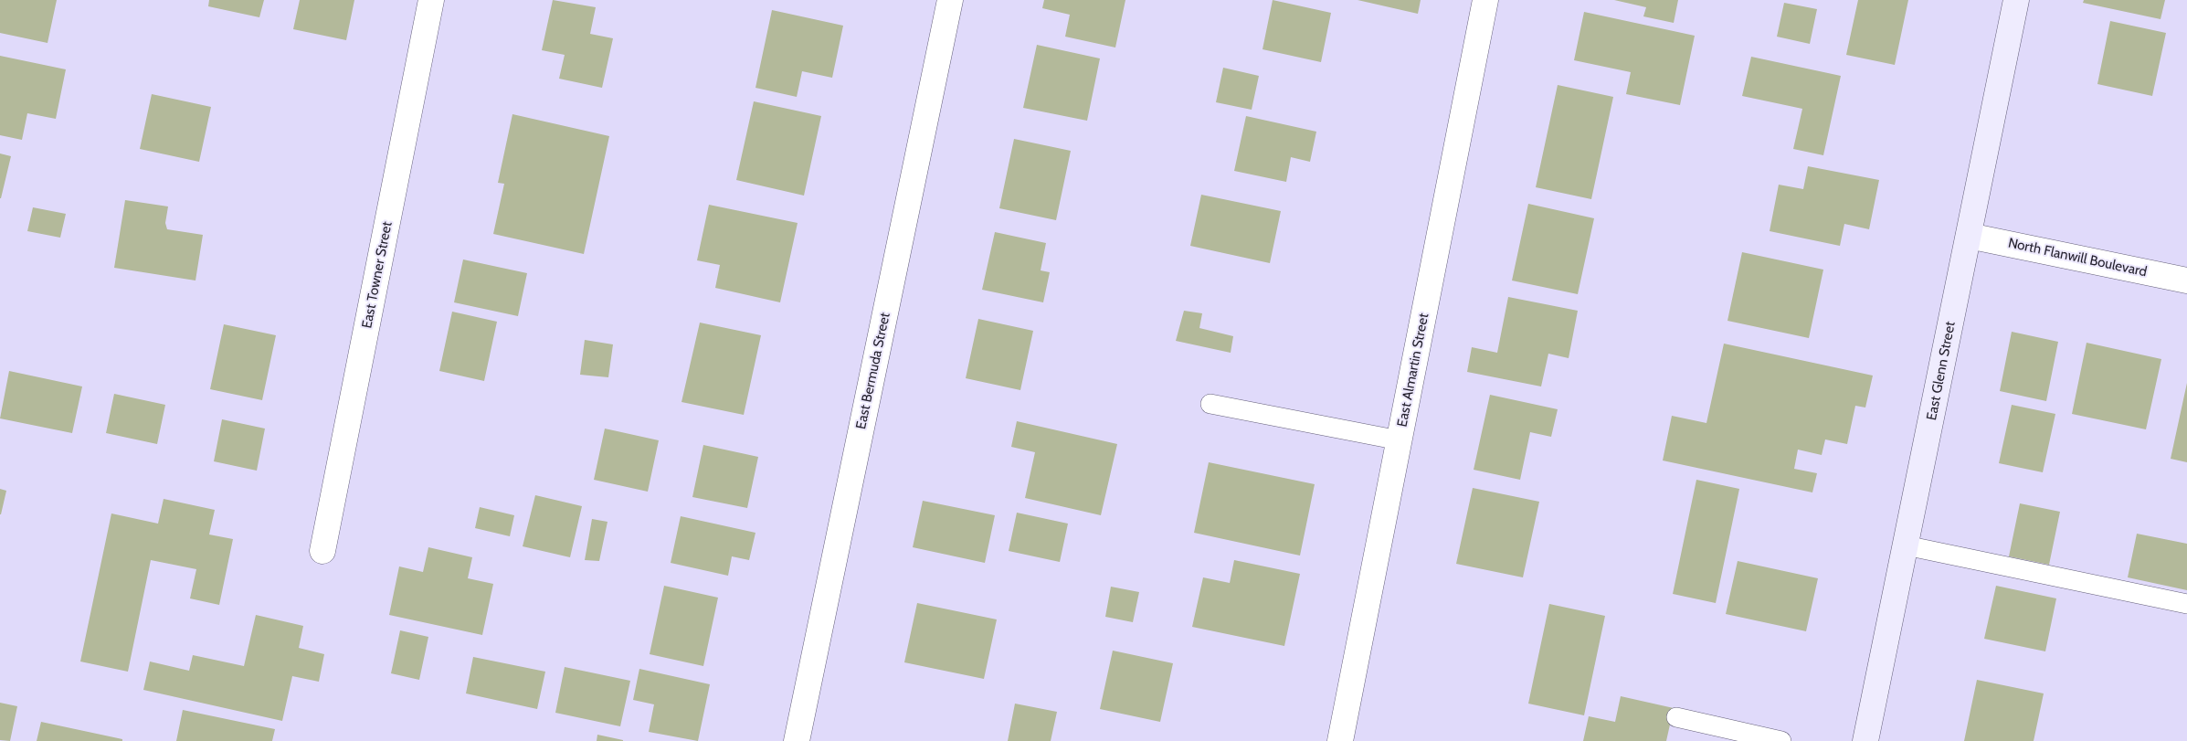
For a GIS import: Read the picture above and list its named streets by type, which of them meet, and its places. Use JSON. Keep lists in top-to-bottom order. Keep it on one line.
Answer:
{"streets":{"street":["North Flanwill Boulevard","East Towner Street","East Almartin Street","East Bermuda Street","East Glenn Street"]},"crossings":[["North Flanwill Boulevard","East Glenn Street"]]}
